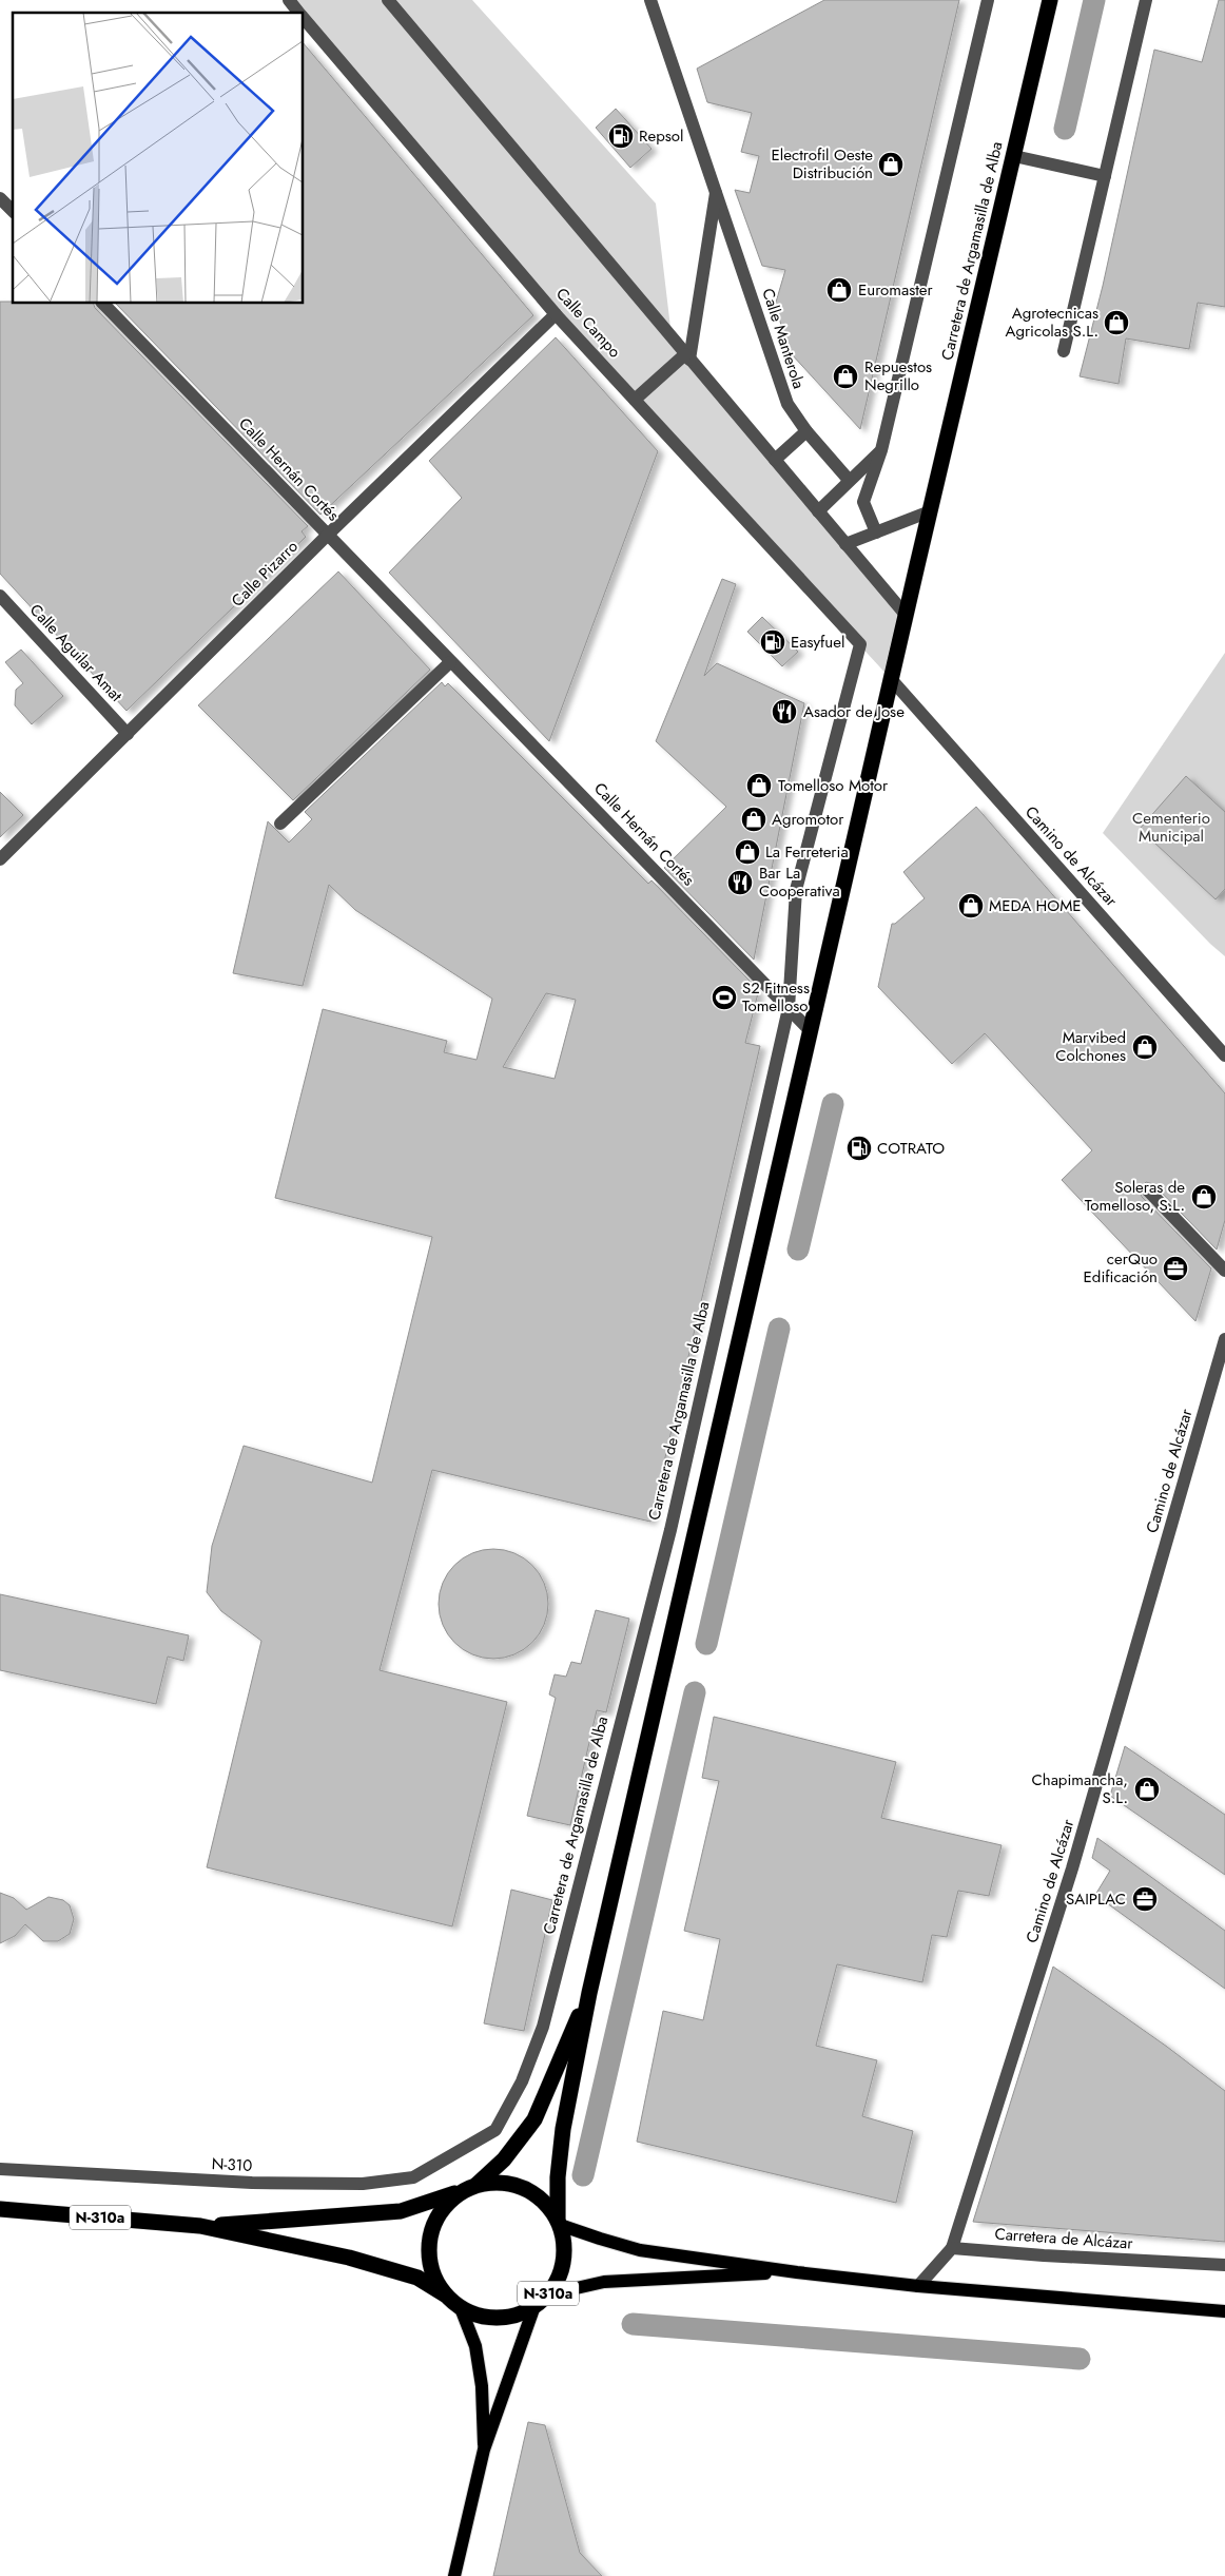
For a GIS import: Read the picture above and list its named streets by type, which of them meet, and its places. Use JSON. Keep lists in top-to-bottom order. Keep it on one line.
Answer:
{"streets":{"highway":["Carretera de Argamasilla de Alba","N-310a"],"street":["Calle Campo","Calle Manterola","Calle Hernán Cortés","Calle Pizarro","Calle Aguilar Amat","Camino de Alcázar","N-310","Carretera de Alcázar"]},"crossings":[["Carretera de Argamasilla de Alba","Calle Campo"],["Carretera de Argamasilla de Alba","Calle Hernán Cortés"],["Carretera de Argamasilla de Alba","Camino de Alcázar"],["Carretera de Argamasilla de Alba","N-310"],["Carretera de Argamasilla de Alba","N-310a"],["Calle Campo","Calle Pizarro"],["Calle Hernán Cortés","Calle Pizarro"],["Calle Pizarro","Calle Aguilar Amat"],["Camino de Alcázar","Carretera de Alcázar"]],"parks":["Cementerio Municipal"],"places":{"fuel station":["Repsol","Easyfuel","COTRATO"],"shop":["Electrofil Oeste Distribución","Euromaster","Agrotecnicas Agricolas S.L.","Repuestos Negrillo","Tomelloso Motor","Agromotor","La Ferreteria","MEDA HOME","Marvibed Colchones","Soleras de Tomelloso, S.L.","Chapimancha, S.L."],"restaurant":["Asador de Jose","Bar La Cooperativa"],"sports":["S2 Fitness Tomelloso"],"office":["cerQuo Edificación","SAIPLAC"]}}
